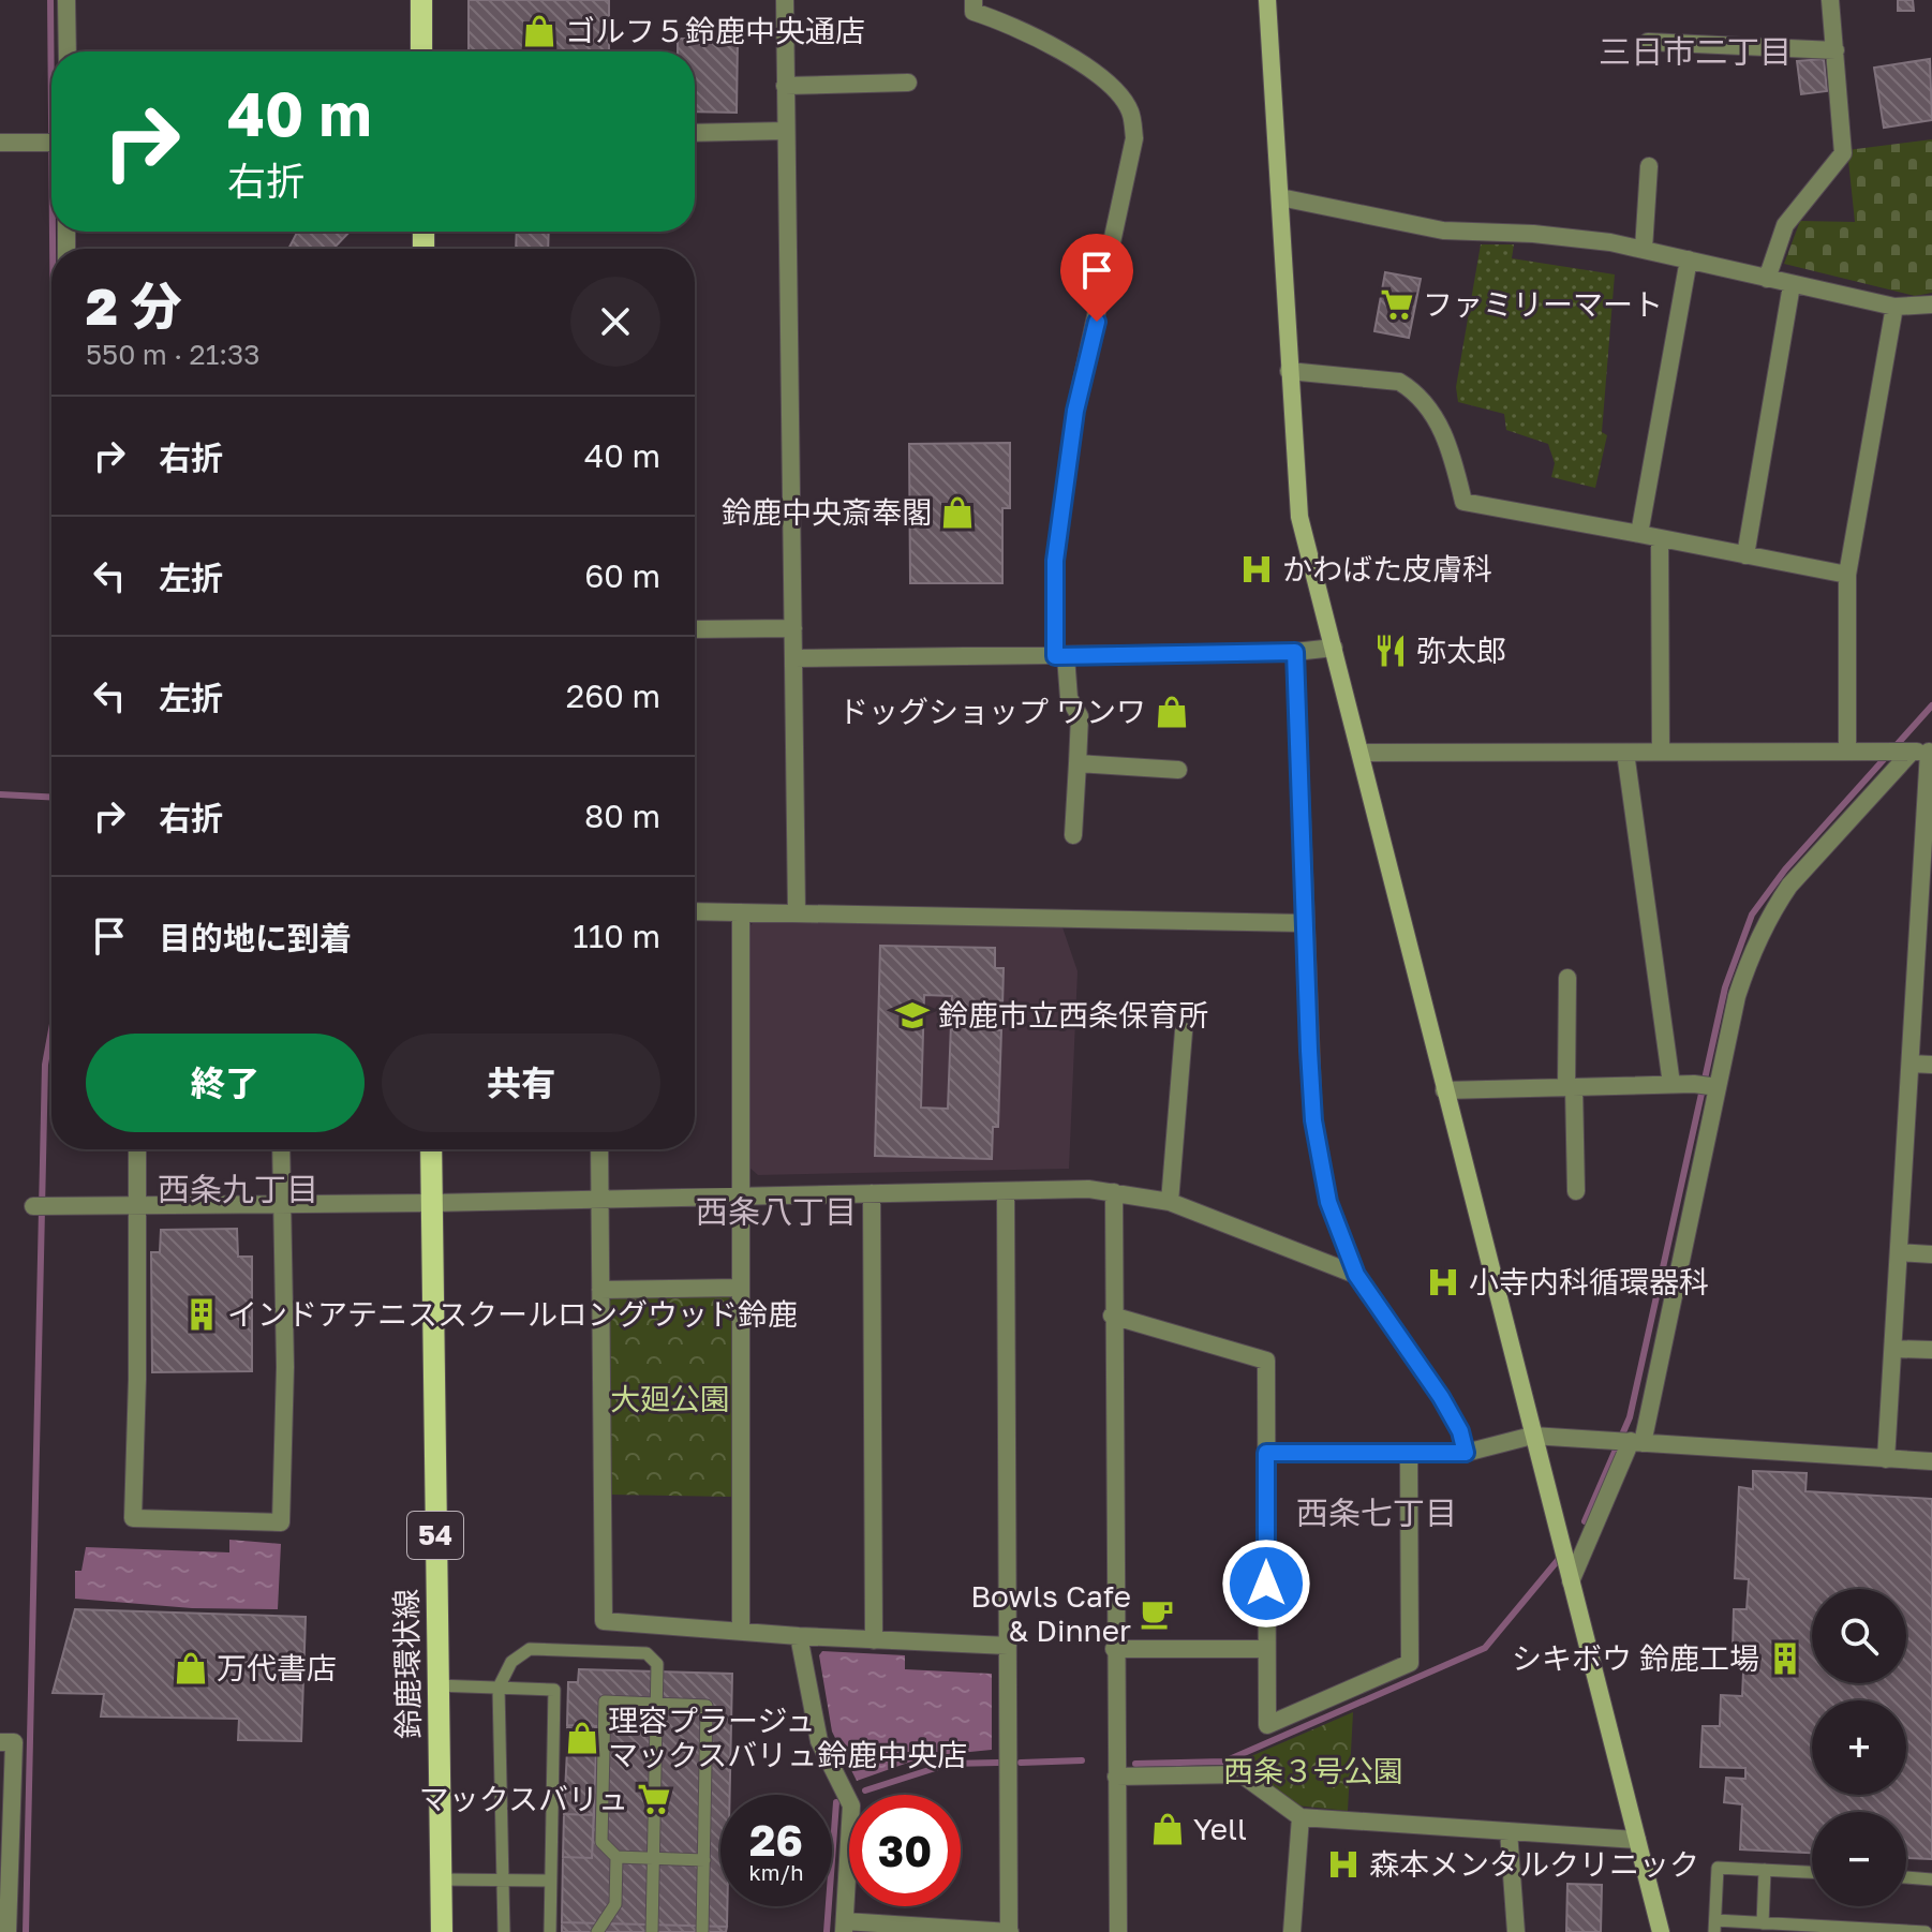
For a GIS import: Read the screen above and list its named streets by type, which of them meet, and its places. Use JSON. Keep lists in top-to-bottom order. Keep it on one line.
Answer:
{"streets":{"main road":["54","鈴鹿環状線"]},"districts":["三日市二丁目","西条九丁目","西条八丁目","西条七丁目"],"parks":["大廻公園","西条３号公園"],"places":{"shop":["ゴルフ５鈴鹿中央通店","鈴鹿中央斎奉閣","ドッグショップ ワンワ","万代書店","理容プラージュ マックスバリュ鈴鹿中央店","Yell"],"supermarket":["ファミリーマート","マックスバリュ"],"hospital":["かわばた皮膚科","小寺内科循環器科","森本メンタルクリニック"],"restaurant":["弥太郎"],"school or university":["鈴鹿市立西条保育所"],"building":["インドアテニススクールロングウッド鈴鹿","シキボウ 鈴鹿工場"],"cafe":["Bowls Cafe & Dinner"]},"page":{"turn":["40 m","右折"],"heading":["2 分","550 m · 21:33"],"list":[{"name":"右折","value":"40 m"},{"name":"左折","value":"60 m"},{"name":"左折","value":"260 m"},{"name":"右折","value":"80 m"},{"name":"目的地に到着","value":"110 m"}],"buttons":["終了","共有"],"map_buttons":["+","−"],"speed":"26 km/h","limit":"30"}}
